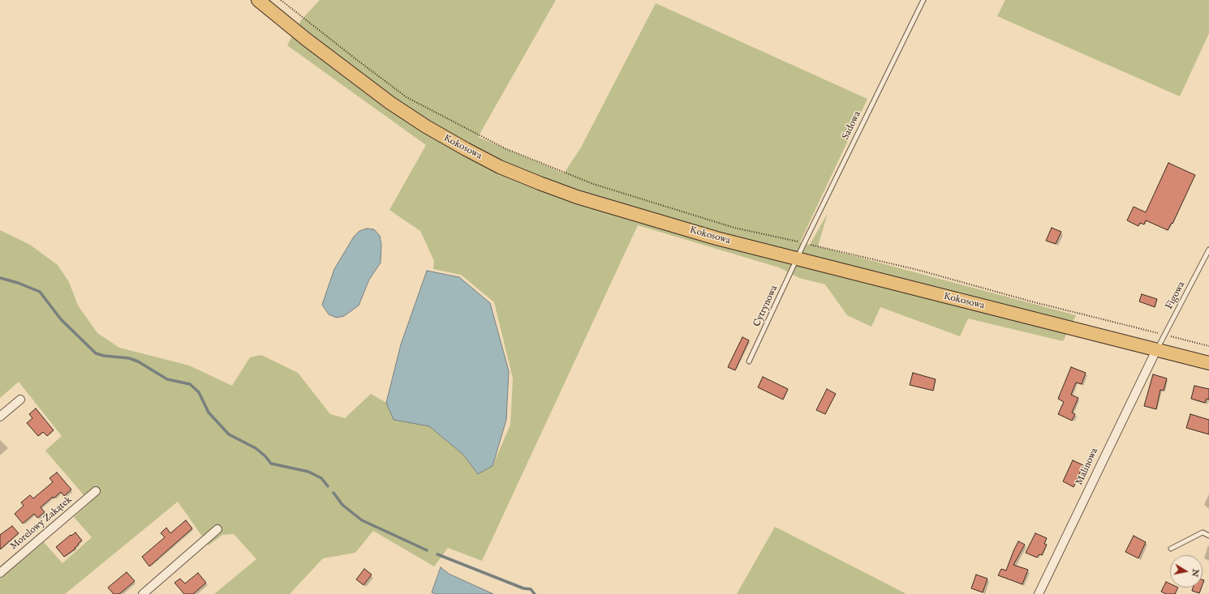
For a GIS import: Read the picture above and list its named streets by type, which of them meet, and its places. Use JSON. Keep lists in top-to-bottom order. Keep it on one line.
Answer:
{"streets":{"main road":["Kokosowa"],"street":["Malinowa","Morelowy Zakątek"],"lane":["Sadowa","Figowa","Cytrynowa"]},"crossings":[["Sadowa","Kokosowa"],["Sadowa","Cytrynowa"],["Kokosowa","Figowa"],["Kokosowa","Cytrynowa"],["Kokosowa","Malinowa"],["Figowa","Malinowa"]],"north":"right"}
